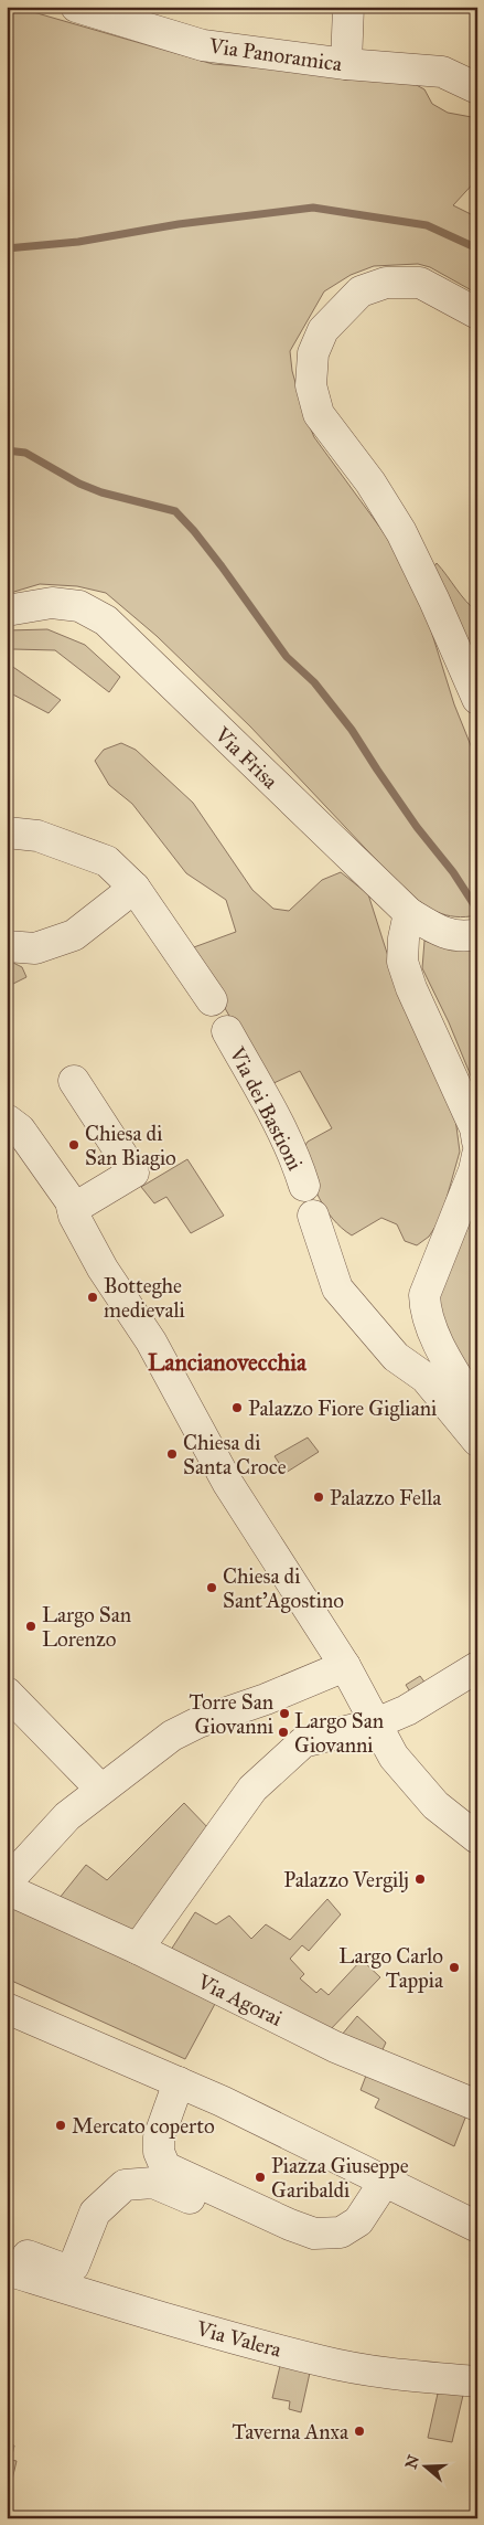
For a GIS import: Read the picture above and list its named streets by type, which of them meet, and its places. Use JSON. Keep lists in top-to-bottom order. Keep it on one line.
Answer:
{"streets":{"street":["Via Panoramica","Via Frisa","Via dei Bastioni","Via Agorai","Via Valera"]},"districts":["Lancianovecchia"],"places":["Chiesa di San Biagio","Botteghe medievali","Palazzo Fiore Gigliani","Chiesa di Santa Croce","Palazzo Fella","Chiesa di Sant'Agostino","Largo San Lorenzo","Torre San Giovanni","Largo San Giovanni","Palazzo Vergilj","Largo Carlo Tappia","Mercato coperto","Piazza Giuseppe Garibaldi","Taverna Anxa"],"north":"left"}
